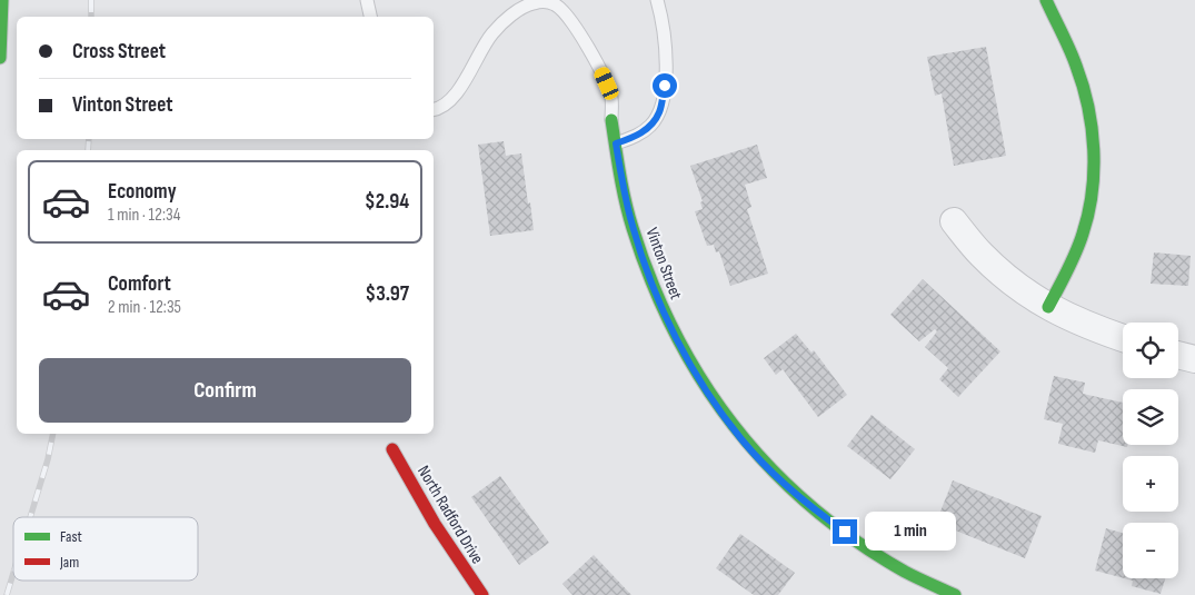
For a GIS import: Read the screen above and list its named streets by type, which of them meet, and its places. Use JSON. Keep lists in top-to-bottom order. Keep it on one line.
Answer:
{"streets":{"street":["Vinton Street","North Radford Drive"]},"legend":["Fast","Jam"],"page":{"banner":["Cross Street","Vinton Street"],"list":[{"name":"Economy","note":"1 min · 12:34","value":"$2.94"},{"name":"Comfort","note":"2 min · 12:35","value":"$3.97"}],"map_buttons":["+","−"],"buttons":"Confirm","bubble":"1 min"}}
